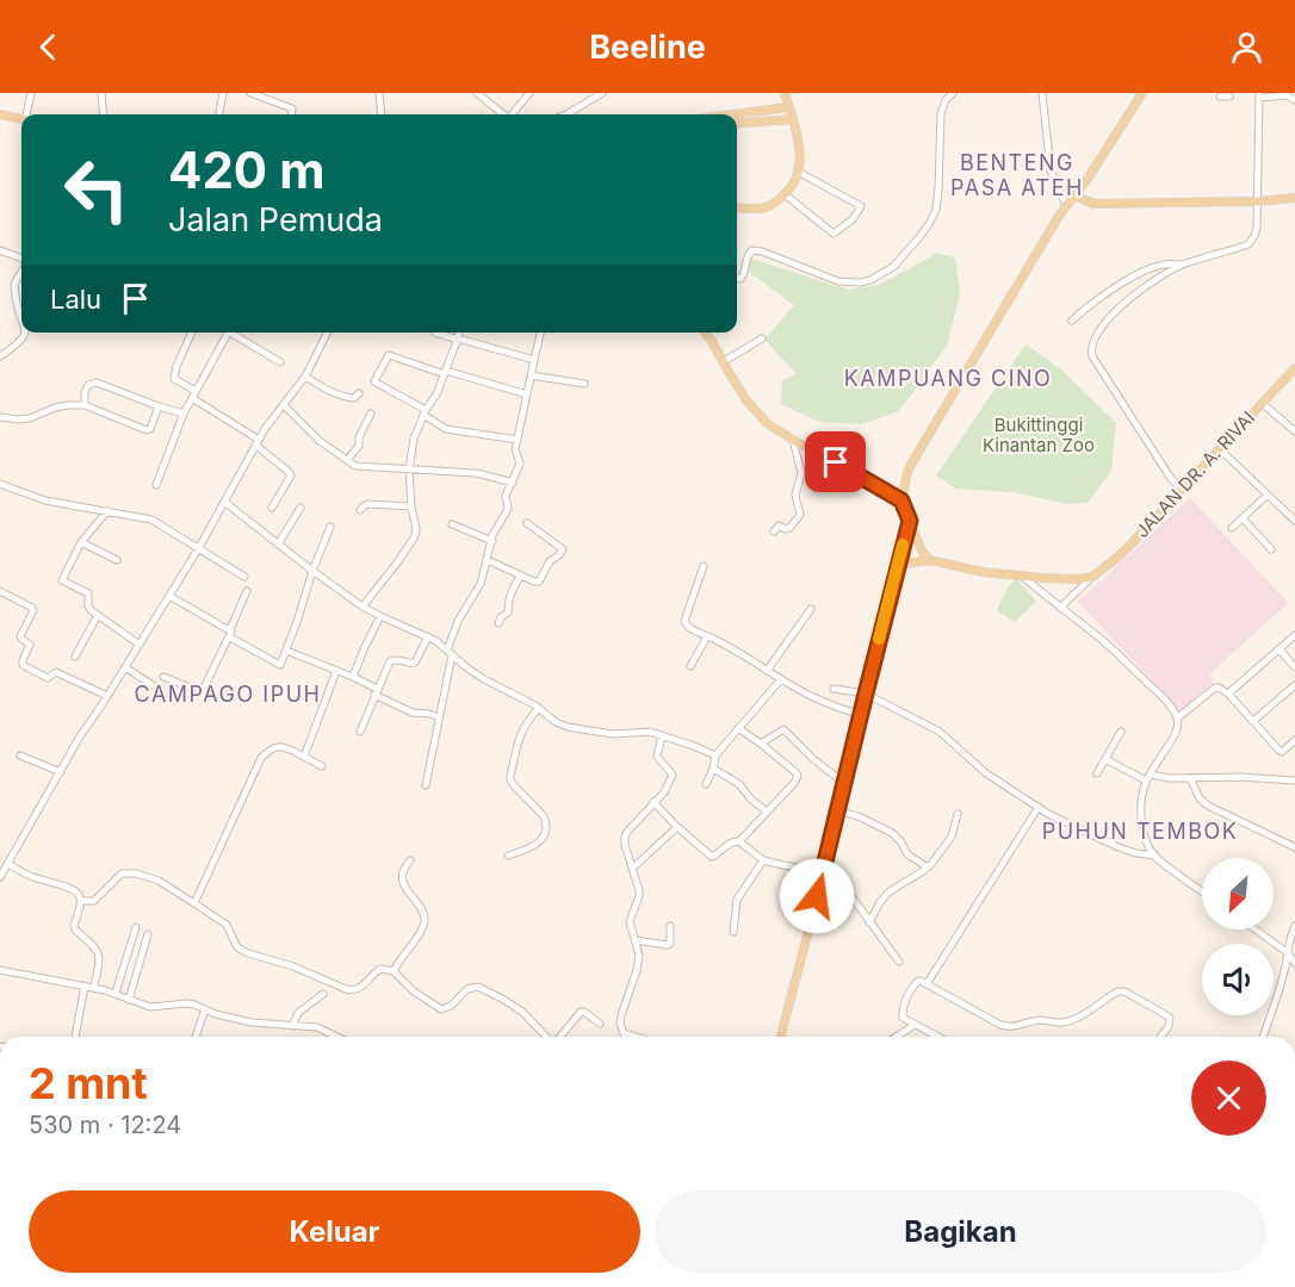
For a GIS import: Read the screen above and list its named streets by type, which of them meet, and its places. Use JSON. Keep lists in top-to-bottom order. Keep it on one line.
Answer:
{"streets":{"main road":["JALAN DR. A. RIVAI"]},"districts":["BENTENG PASA ATEH","KAMPUANG CINO","CAMPAGO IPUH","PUHUN TEMBOK"],"parks":["Bukittinggi Kinantan Zoo"],"north":"bottom left","page":{"header":"Beeline","turn":["420 m","Jalan Pemuda"],"then":"Lalu","heading":["2 mnt","530 m · 12:24"],"buttons":["Keluar","Bagikan"]}}
